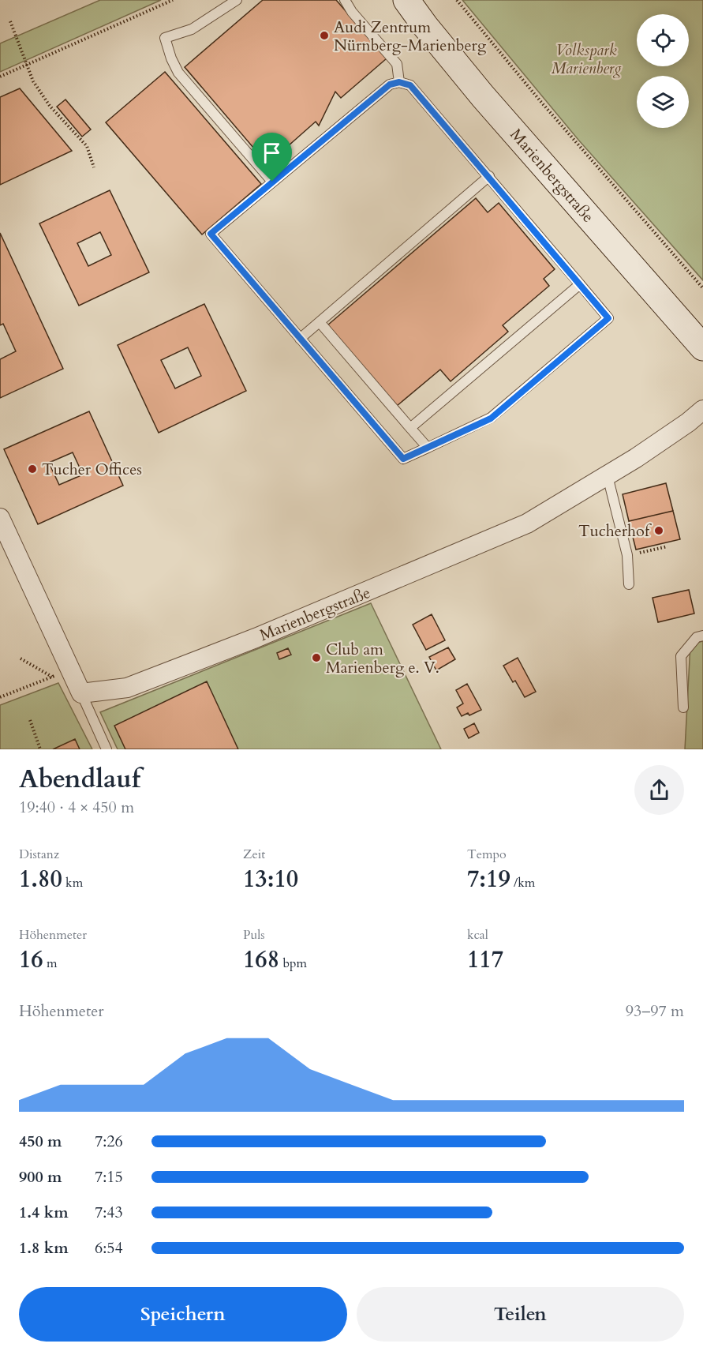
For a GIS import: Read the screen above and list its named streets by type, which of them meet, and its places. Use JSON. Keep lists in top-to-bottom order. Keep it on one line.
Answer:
{"streets":{"main road":["Marienbergstraße"]},"parks":["Volkspark Marienberg"],"places":["Audi Zentrum Nürnberg-Marienberg","Tucher Offices","Tucherhof","Club am Marienberg e. V."],"page":{"heading":["Abendlauf","19:40 · 4 × 450 m"],"stats":[["Distanz","1.80 km"],["Zeit","13:10"],["Tempo","7:19 /km"],["Höhenmeter","16 m"],["Puls","168 bpm"],["kcal","117"]],"chart":["Höhenmeter","93–97 m"],"list":[{"name":"450 m","note":"7:26"},{"name":"900 m","note":"7:15"},{"name":"1.4 km","note":"7:43"},{"name":"1.8 km","note":"6:54"}],"buttons":["Speichern","Teilen"]}}
